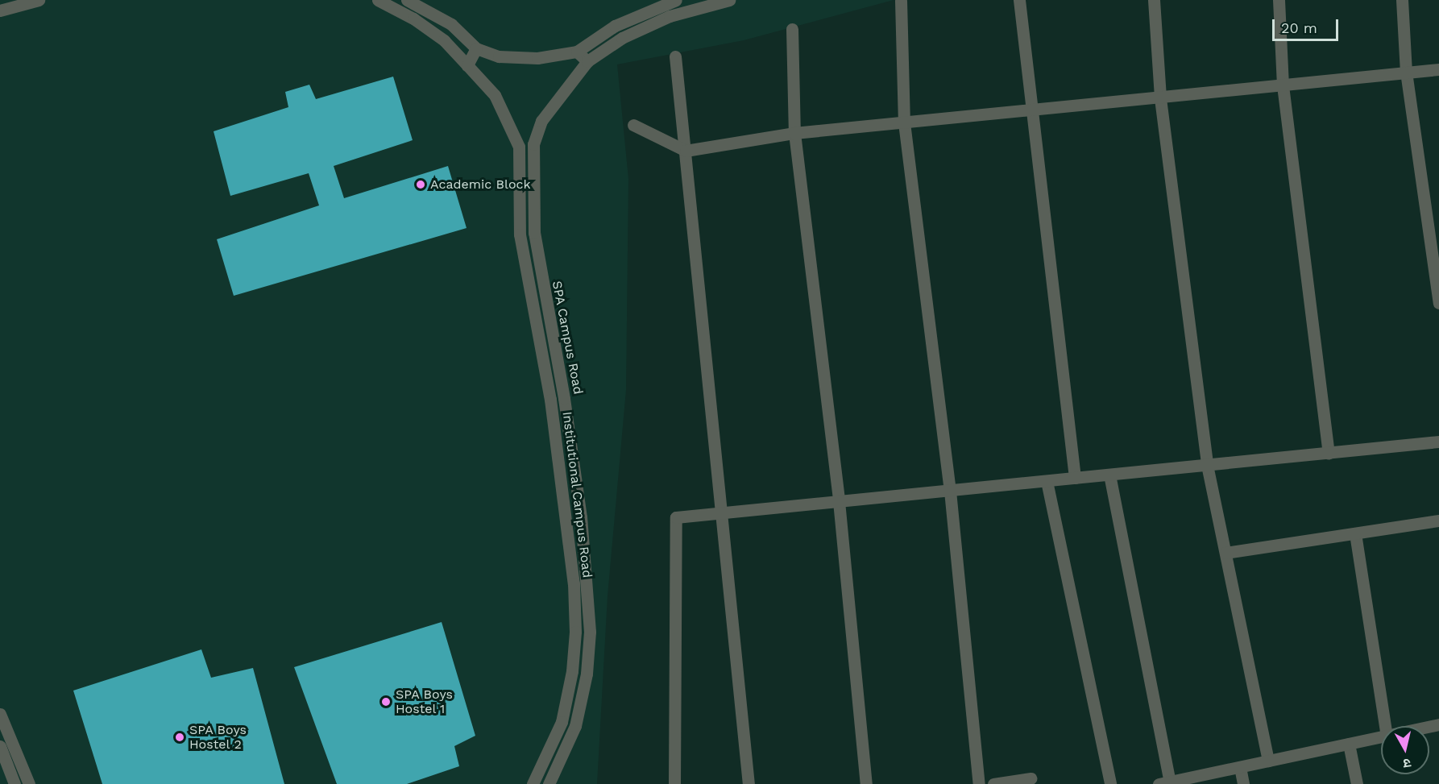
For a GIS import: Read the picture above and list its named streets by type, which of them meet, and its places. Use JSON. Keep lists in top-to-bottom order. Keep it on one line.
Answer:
{"streets":{"street":["SPA Campus Road","Institutional Campus Road"]},"places":["Academic Block","SPA Boys Hostel 1","SPA Boys Hostel 2"],"scale_bar":"20 m","north":"bottom"}
